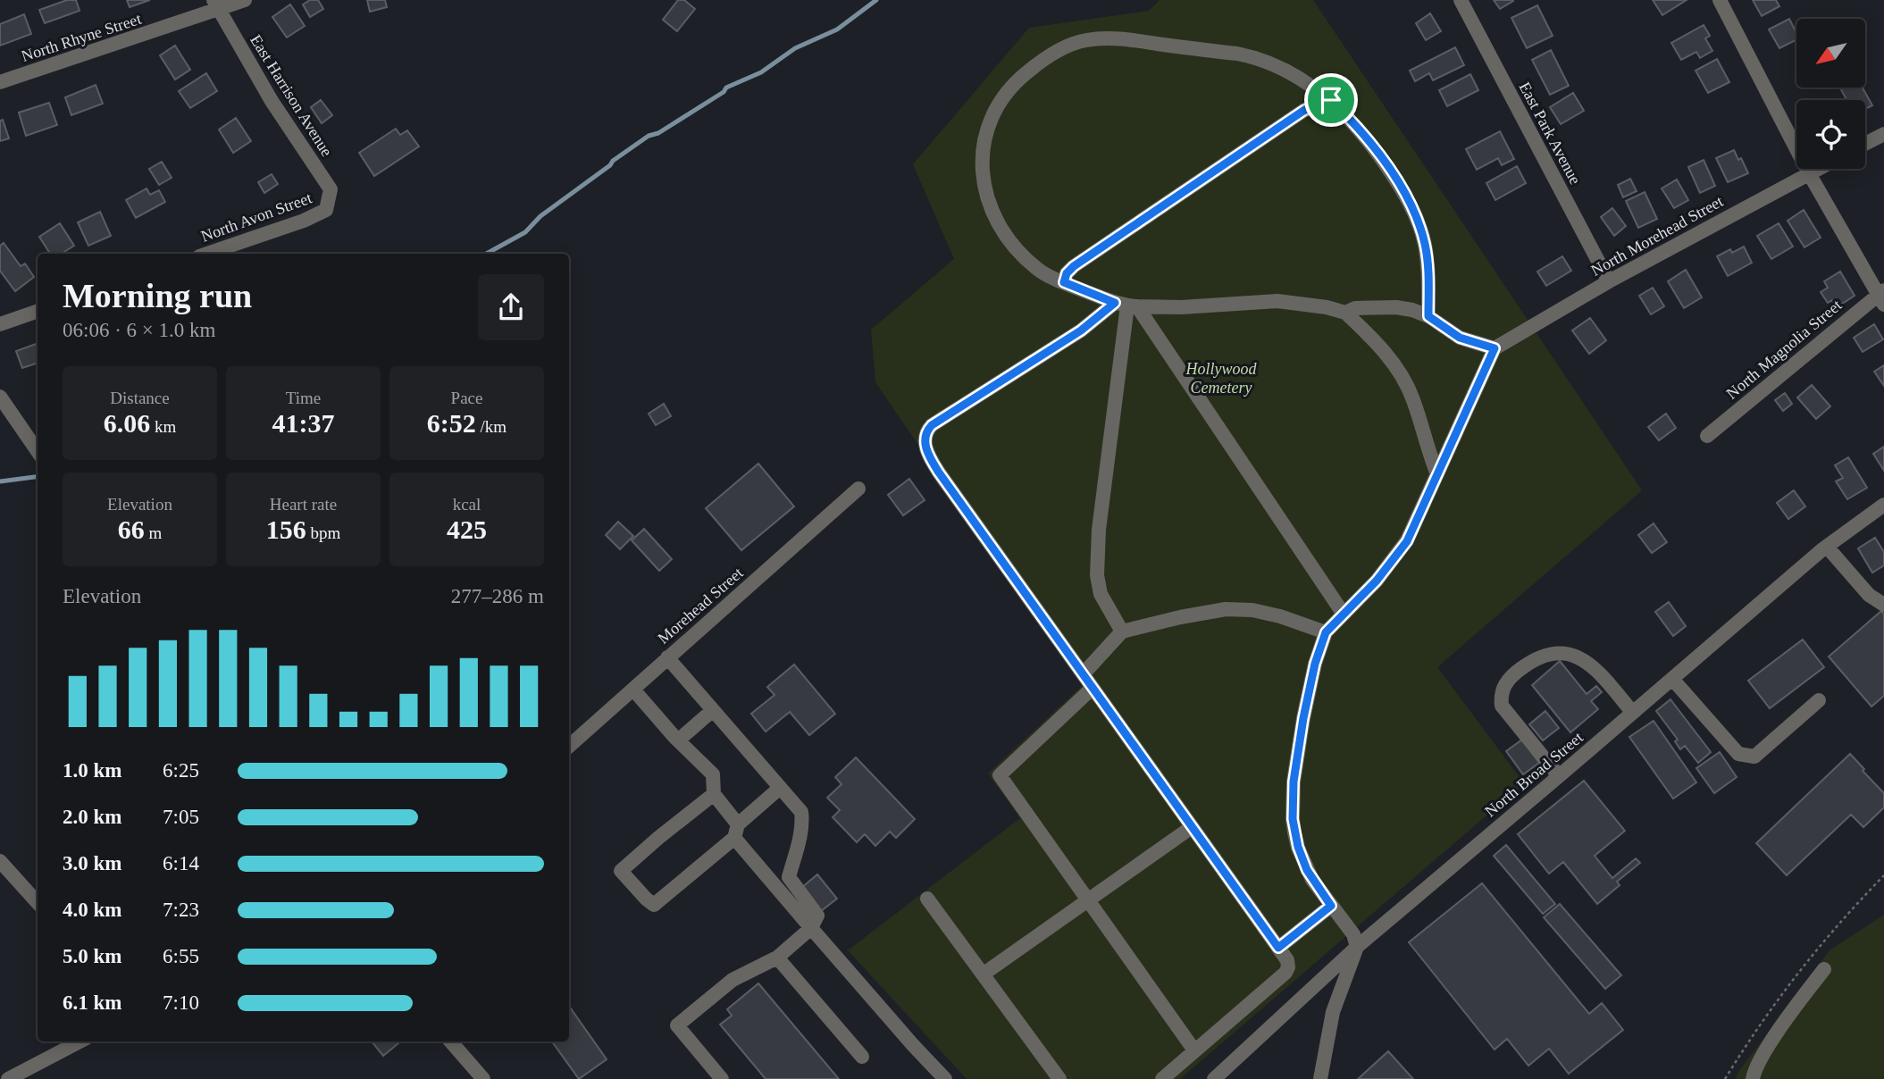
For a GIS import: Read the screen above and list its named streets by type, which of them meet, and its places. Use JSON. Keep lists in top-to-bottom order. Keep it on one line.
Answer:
{"streets":{"street":["North Rhyne Street","East Harrison Avenue","East Park Avenue","North Avon Street","North Morehead Street","North Magnolia Street","Morehead Street","North Broad Street"]},"crossings":[["North Rhyne Street","East Harrison Avenue"],["East Harrison Avenue","North Avon Street"],["East Park Avenue","North Morehead Street"]],"parks":["Hollywood Cemetery"],"north":"bottom left","page":{"heading":["Morning run","06:06 · 6 × 1.0 km"],"stats":[["Distance","6.06 km"],["Time","41:37"],["Pace","6:52 /km"],["Elevation","66 m"],["Heart rate","156 bpm"],["kcal","425"]],"chart":["Elevation","277–286 m"],"list":[{"name":"1.0 km","note":"6:25"},{"name":"2.0 km","note":"7:05"},{"name":"3.0 km","note":"6:14"},{"name":"4.0 km","note":"7:23"},{"name":"5.0 km","note":"6:55"},{"name":"6.1 km","note":"7:10"}]}}
